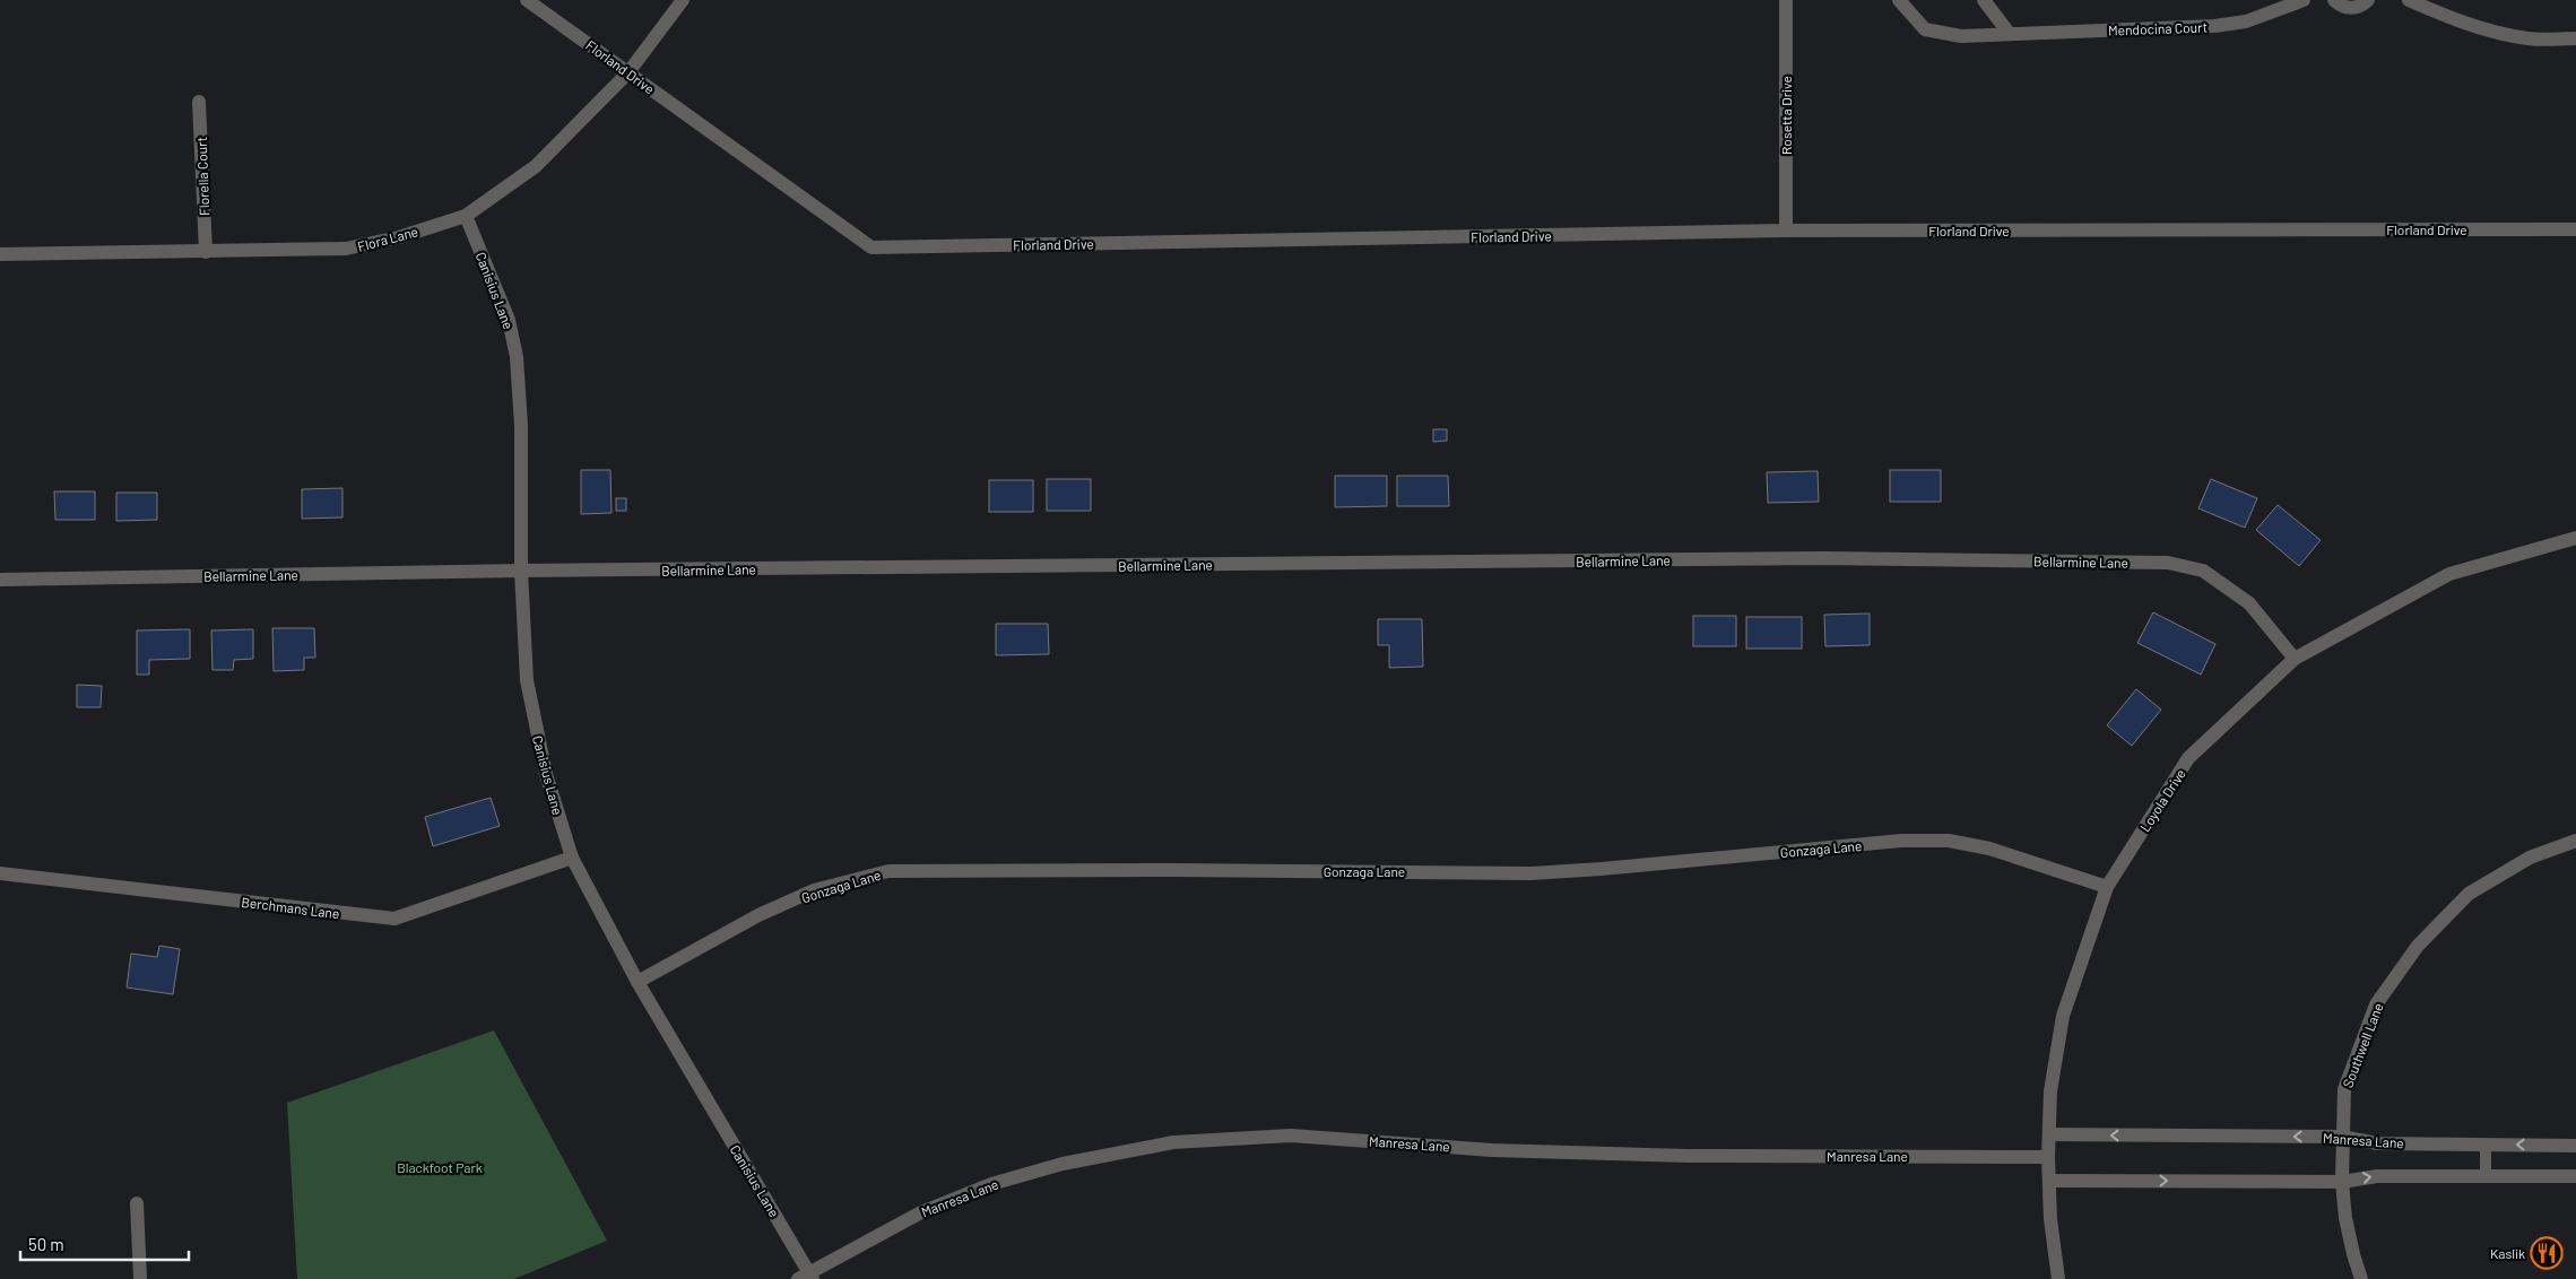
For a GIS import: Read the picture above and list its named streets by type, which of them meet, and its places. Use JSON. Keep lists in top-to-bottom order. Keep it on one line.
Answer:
{"streets":{"street":["Mendocina Court","Florland Drive","Rosetta Drive","Florella Court","Flora Lane","Canisius Lane","Bellarmine Lane","Loyola Drive","Gonzaga Lane","Berchmans Lane","Southwell Lane","Manresa Lane"]},"crossings":[["Florland Drive","Rosetta Drive"],["Florland Drive","Flora Lane"],["Florella Court","Flora Lane"],["Flora Lane","Canisius Lane"],["Canisius Lane","Bellarmine Lane"],["Canisius Lane","Gonzaga Lane"],["Canisius Lane","Berchmans Lane"],["Canisius Lane","Manresa Lane"],["Bellarmine Lane","Loyola Drive"],["Loyola Drive","Gonzaga Lane"],["Loyola Drive","Manresa Lane"],["Southwell Lane","Manresa Lane"]],"parks":["Blackfoot Park"],"places":{"restaurant":["Kaslik"]},"scale_bar":"50 m"}
